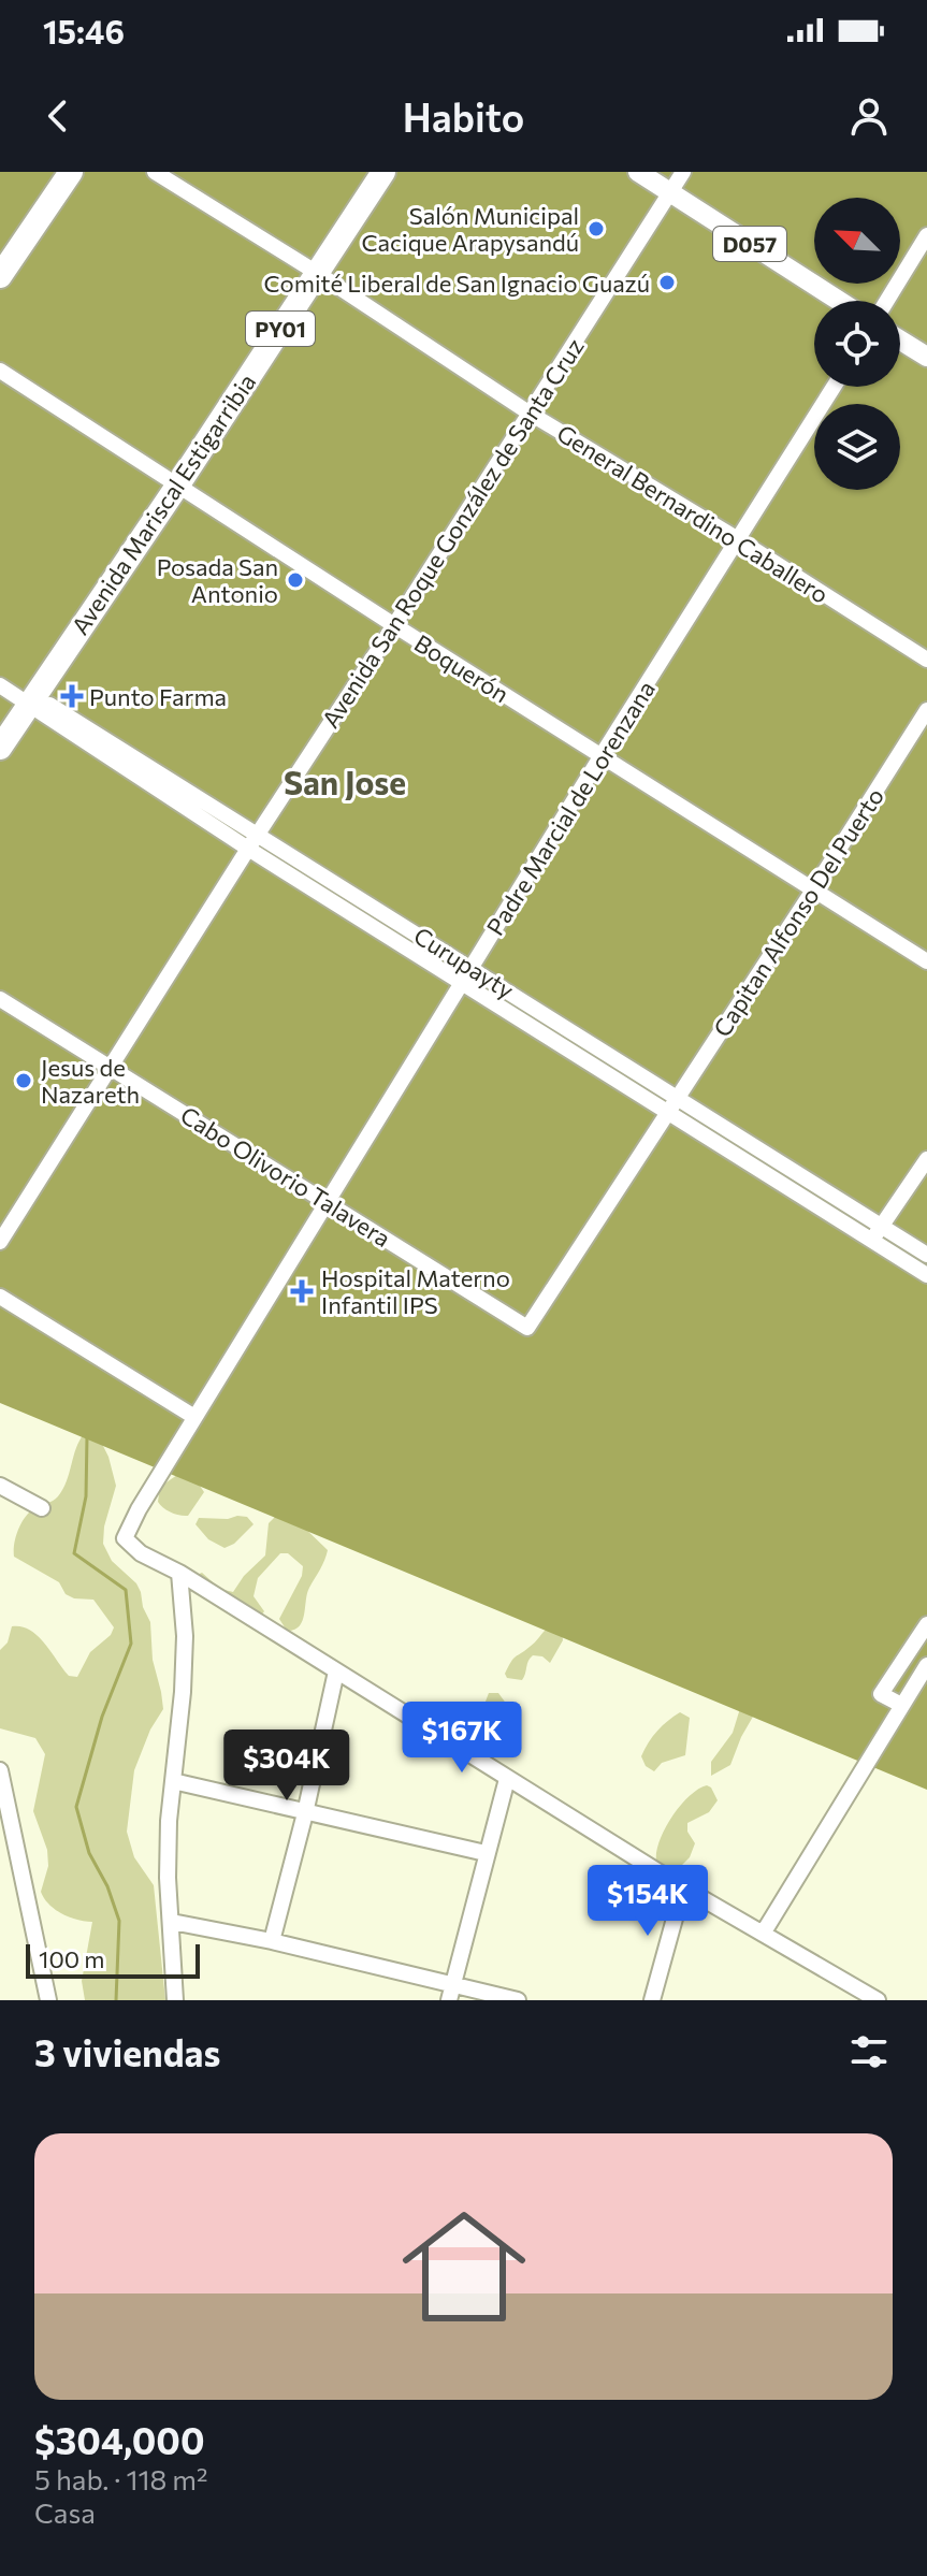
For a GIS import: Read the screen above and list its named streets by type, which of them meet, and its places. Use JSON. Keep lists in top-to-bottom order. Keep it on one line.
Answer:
{"streets":{"highway":["PY01","Avenida Mariscal Estigarribia"],"main road":["D057"],"street":["General Bernardino Caballero","Avenida San Roque González de Santa Cruz","Boquerón","Padre Marcial de Lorenzana","Capitan Alfonso Del Puerto","Curupayty","Cabo Olivorio Talavera"]},"crossings":[["D057","Avenida San Roque González de Santa Cruz"],["Avenida Mariscal Estigarribia","General Bernardino Caballero"],["Avenida Mariscal Estigarribia","Boquerón"],["Avenida Mariscal Estigarribia","Curupayty"],["General Bernardino Caballero","Avenida San Roque González de Santa Cruz"],["General Bernardino Caballero","Padre Marcial de Lorenzana"],["Avenida San Roque González de Santa Cruz","Boquerón"],["Avenida San Roque González de Santa Cruz","Curupayty"],["Avenida San Roque González de Santa Cruz","Cabo Olivorio Talavera"],["Boquerón","Padre Marcial de Lorenzana"],["Boquerón","Capitan Alfonso Del Puerto"],["Padre Marcial de Lorenzana","Curupayty"],["Padre Marcial de Lorenzana","Cabo Olivorio Talavera"],["Capitan Alfonso Del Puerto","Curupayty"],["Capitan Alfonso Del Puerto","Cabo Olivorio Talavera"]],"districts":["San Jose"],"places":{"other":["Salón Municipal Cacique Arapysandú","Comité Liberal de San Ignacio Guazú","Posada San Antonio","Jesus de Nazareth"],"health":["Punto Farma","Hospital Materno Infantil IPS"]},"scale_bar":"100 m","north":"top left","page":{"status":"15:46","header":"Habito","price":["$167K","$304K","$154K"],"scale":"100 m","heading":"3 viviendas","list":[{"name":"$304,000","note":"5 hab. · 118 m² · Casa"}]}}
